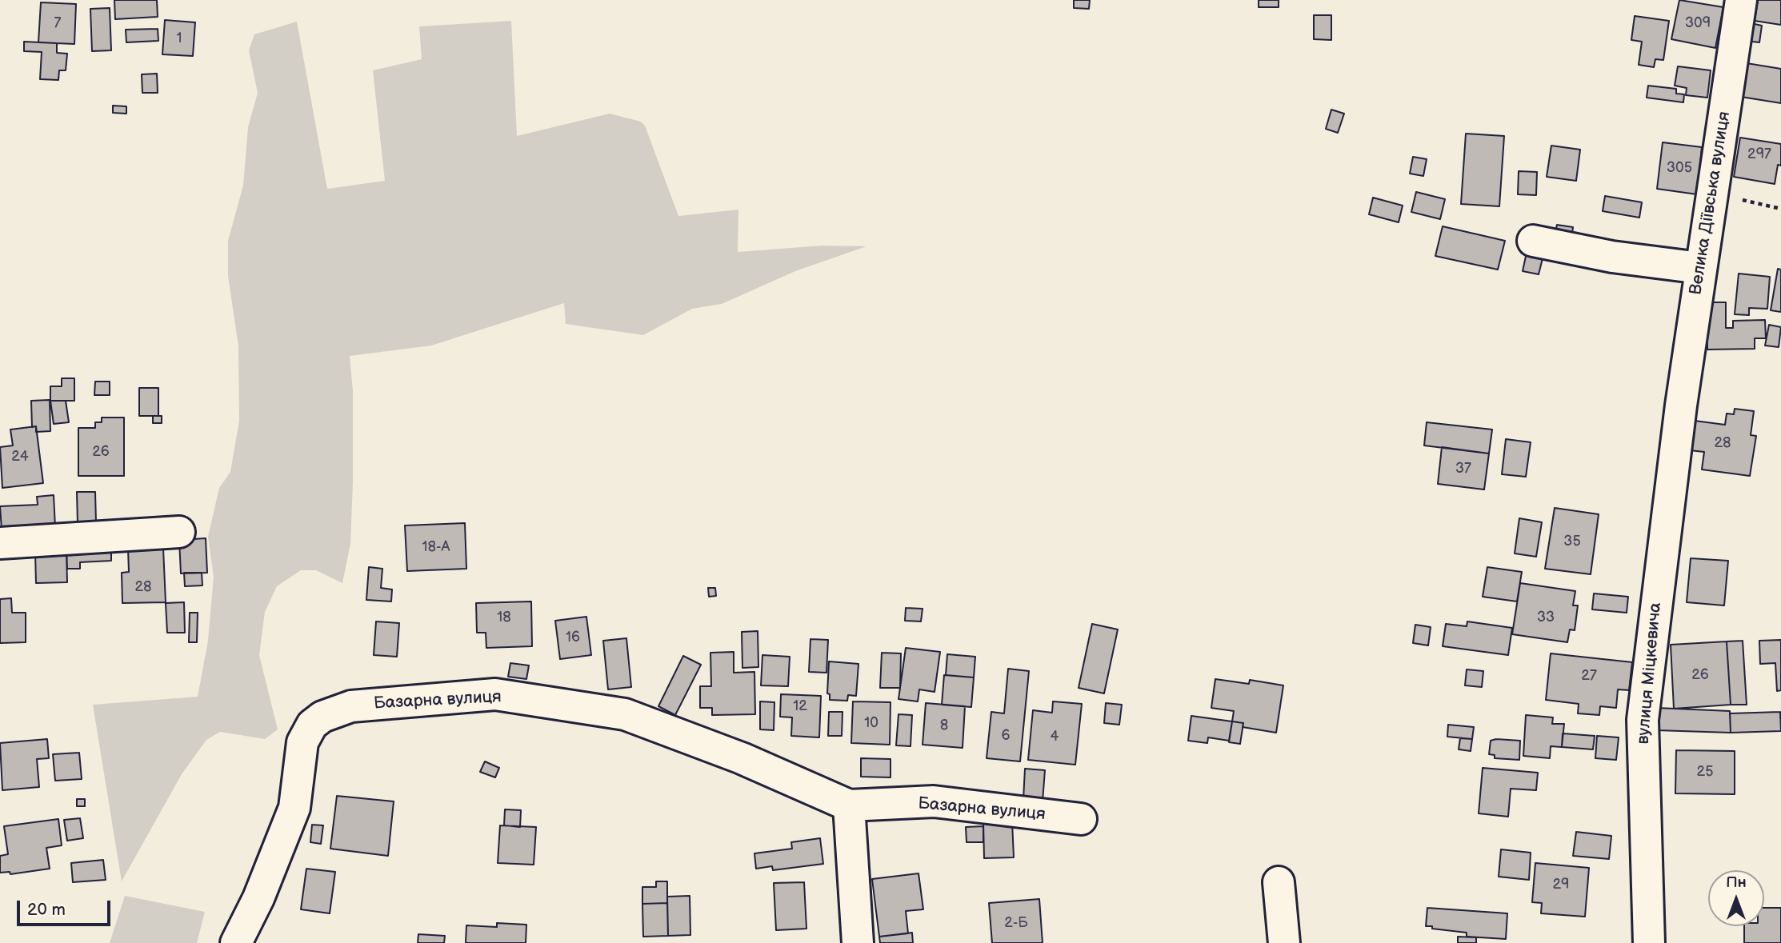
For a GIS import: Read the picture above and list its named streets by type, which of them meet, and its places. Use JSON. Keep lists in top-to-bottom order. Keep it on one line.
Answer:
{"streets":{"street":["Велика Діївська вулиця","вулиця Міцкевича","Базарна вулиця"]},"crossings":[["Велика Діївська вулиця","вулиця Міцкевича"]],"house_numbers":["7","309","1","297","305","28","26","24","37","35","18-А","28","18","33","16","26","27","12","10","8","6","4","25","29","2-Б"],"scale_bar":"20 m","north":"top"}
